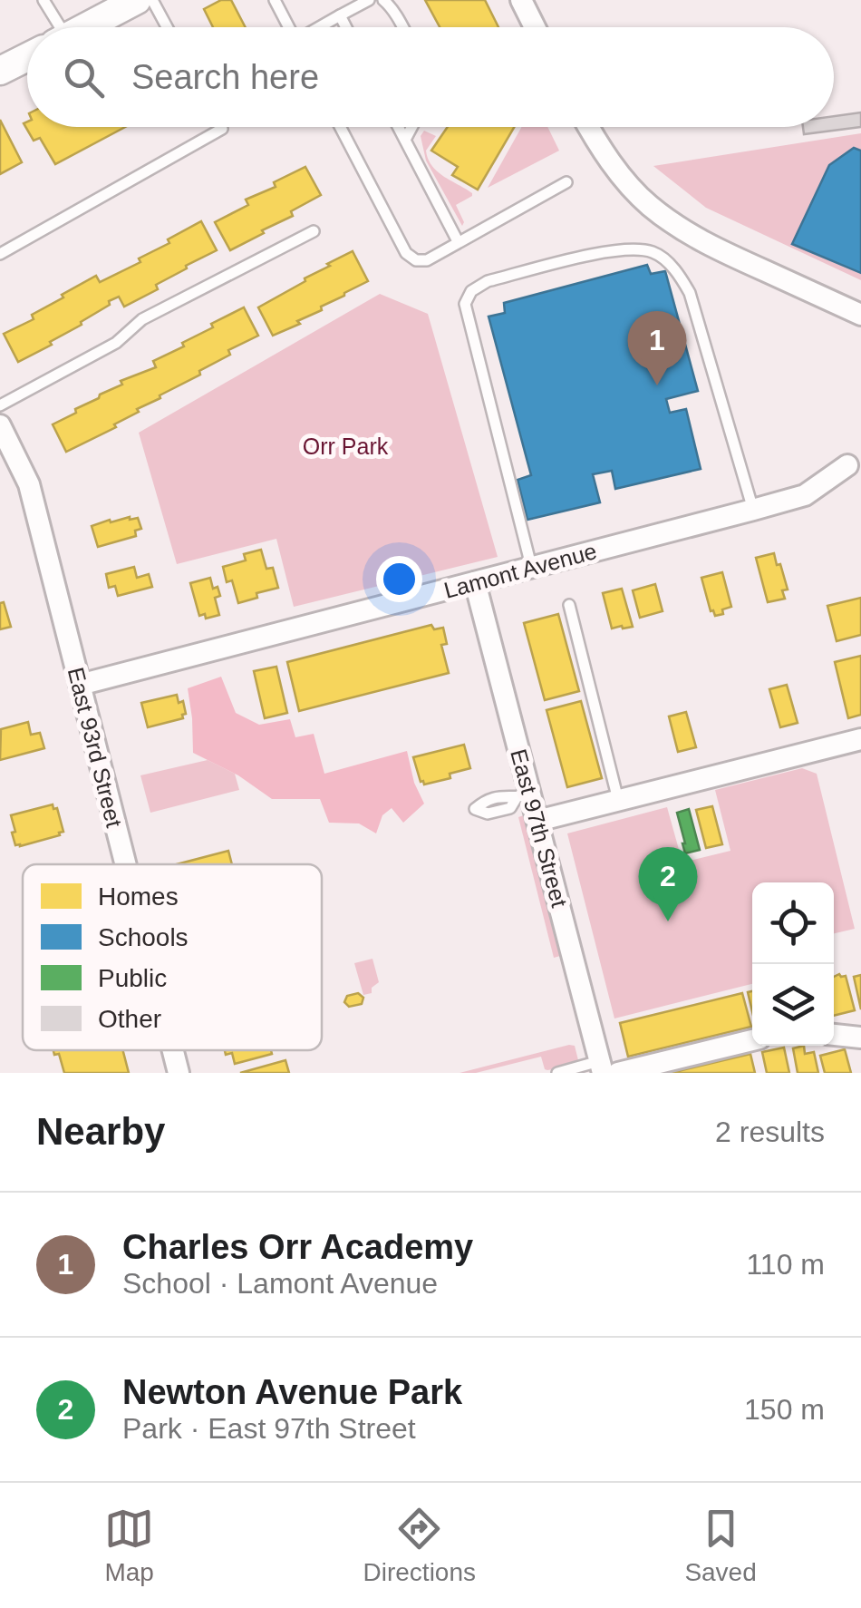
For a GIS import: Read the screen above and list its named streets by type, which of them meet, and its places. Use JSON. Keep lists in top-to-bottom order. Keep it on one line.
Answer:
{"streets":{"street":["Lamont Avenue","East 93rd Street","East 97th Street"]},"crossings":[["Lamont Avenue","East 93rd Street"],["Lamont Avenue","East 97th Street"]],"parks":["Orr Park"],"legend":["Homes","Schools","Public","Other"],"page":{"search":"Search here","pins":["1","2"],"heading":["Nearby","2 results"],"list":[{"mark":"1","name":"Charles Orr Academy","note":"School · Lamont Avenue","value":"110 m"},{"mark":"2","name":"Newton Avenue Park","note":"Park · East 97th Street","value":"150 m"}],"nav":["Map","Directions","Saved"]}}
